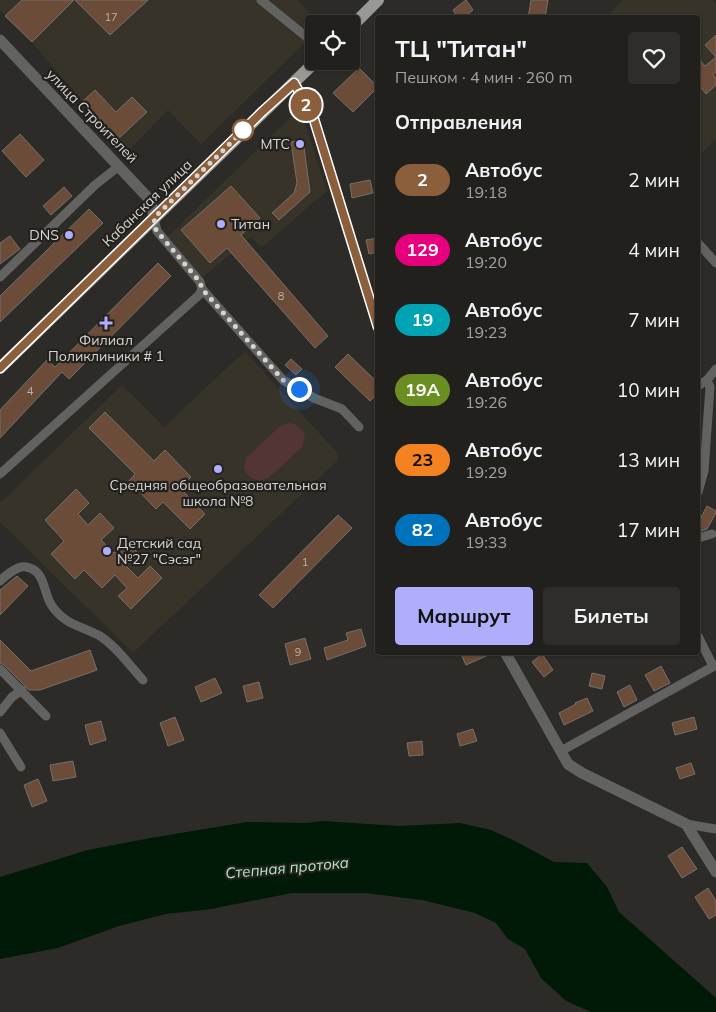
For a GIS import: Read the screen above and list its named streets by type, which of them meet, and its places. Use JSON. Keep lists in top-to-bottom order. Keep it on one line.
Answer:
{"streets":{"main road":["Кабанская улица"],"street":["улица Строителей"]},"crossings":[["улица Строителей","Кабанская улица"]],"water":["Степная протока"],"places":{"other":["МТС","Титан","DNS","Средняя общеобразовательная школа №8","Детский сад №27 \"Сэсэг\""],"health":["Филиал Поликлиники # 1"]},"lines":["bus line 2"],"house_numbers":["17","8","4","1","9"],"page":{"on_map":"2","heading":[["ТЦ \"Титан\"","Пешком · 4 мин · 260 m"],"Отправления"],"list":[{"mark":"2","name":"Автобус","note":"19:18","value":"2 мин"},{"mark":"129","name":"Автобус","note":"19:20","value":"4 мин"},{"mark":"19","name":"Автобус","note":"19:23","value":"7 мин"},{"mark":"19А","name":"Автобус","note":"19:26","value":"10 мин"},{"mark":"23","name":"Автобус","note":"19:29","value":"13 мин"},{"mark":"82","name":"Автобус","note":"19:33","value":"17 мин"}],"buttons":["Маршрут","Билеты"]}}
